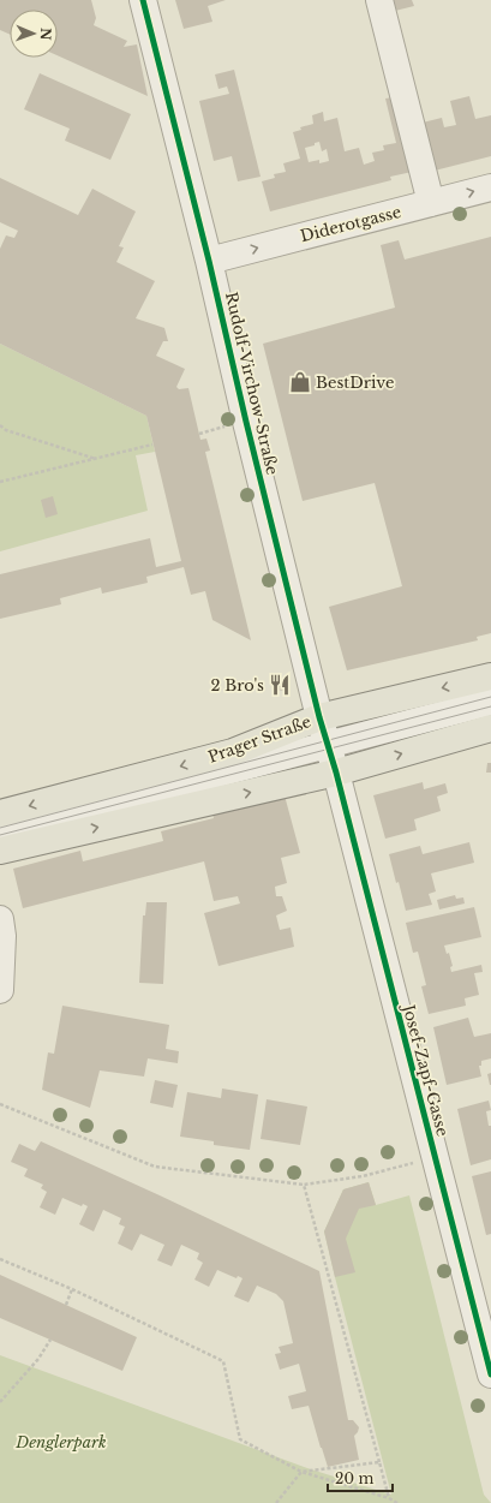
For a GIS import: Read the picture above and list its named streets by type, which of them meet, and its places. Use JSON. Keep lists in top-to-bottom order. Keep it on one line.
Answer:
{"streets":{"main road":["Prager Straße"],"street":["Diderotgasse","Rudolf-Virchow-Straße","Josef-Zapf-Gasse"]},"crossings":[["Diderotgasse","Rudolf-Virchow-Straße"],["Rudolf-Virchow-Straße","Prager Straße"],["Rudolf-Virchow-Straße","Josef-Zapf-Gasse"]],"one_way":["Diderotgasse"],"parks":["Denglerpark"],"places":{"shop":["BestDrive"],"restaurant":["2 Bro's"]},"scale_bar":"20 m","north":"right"}
